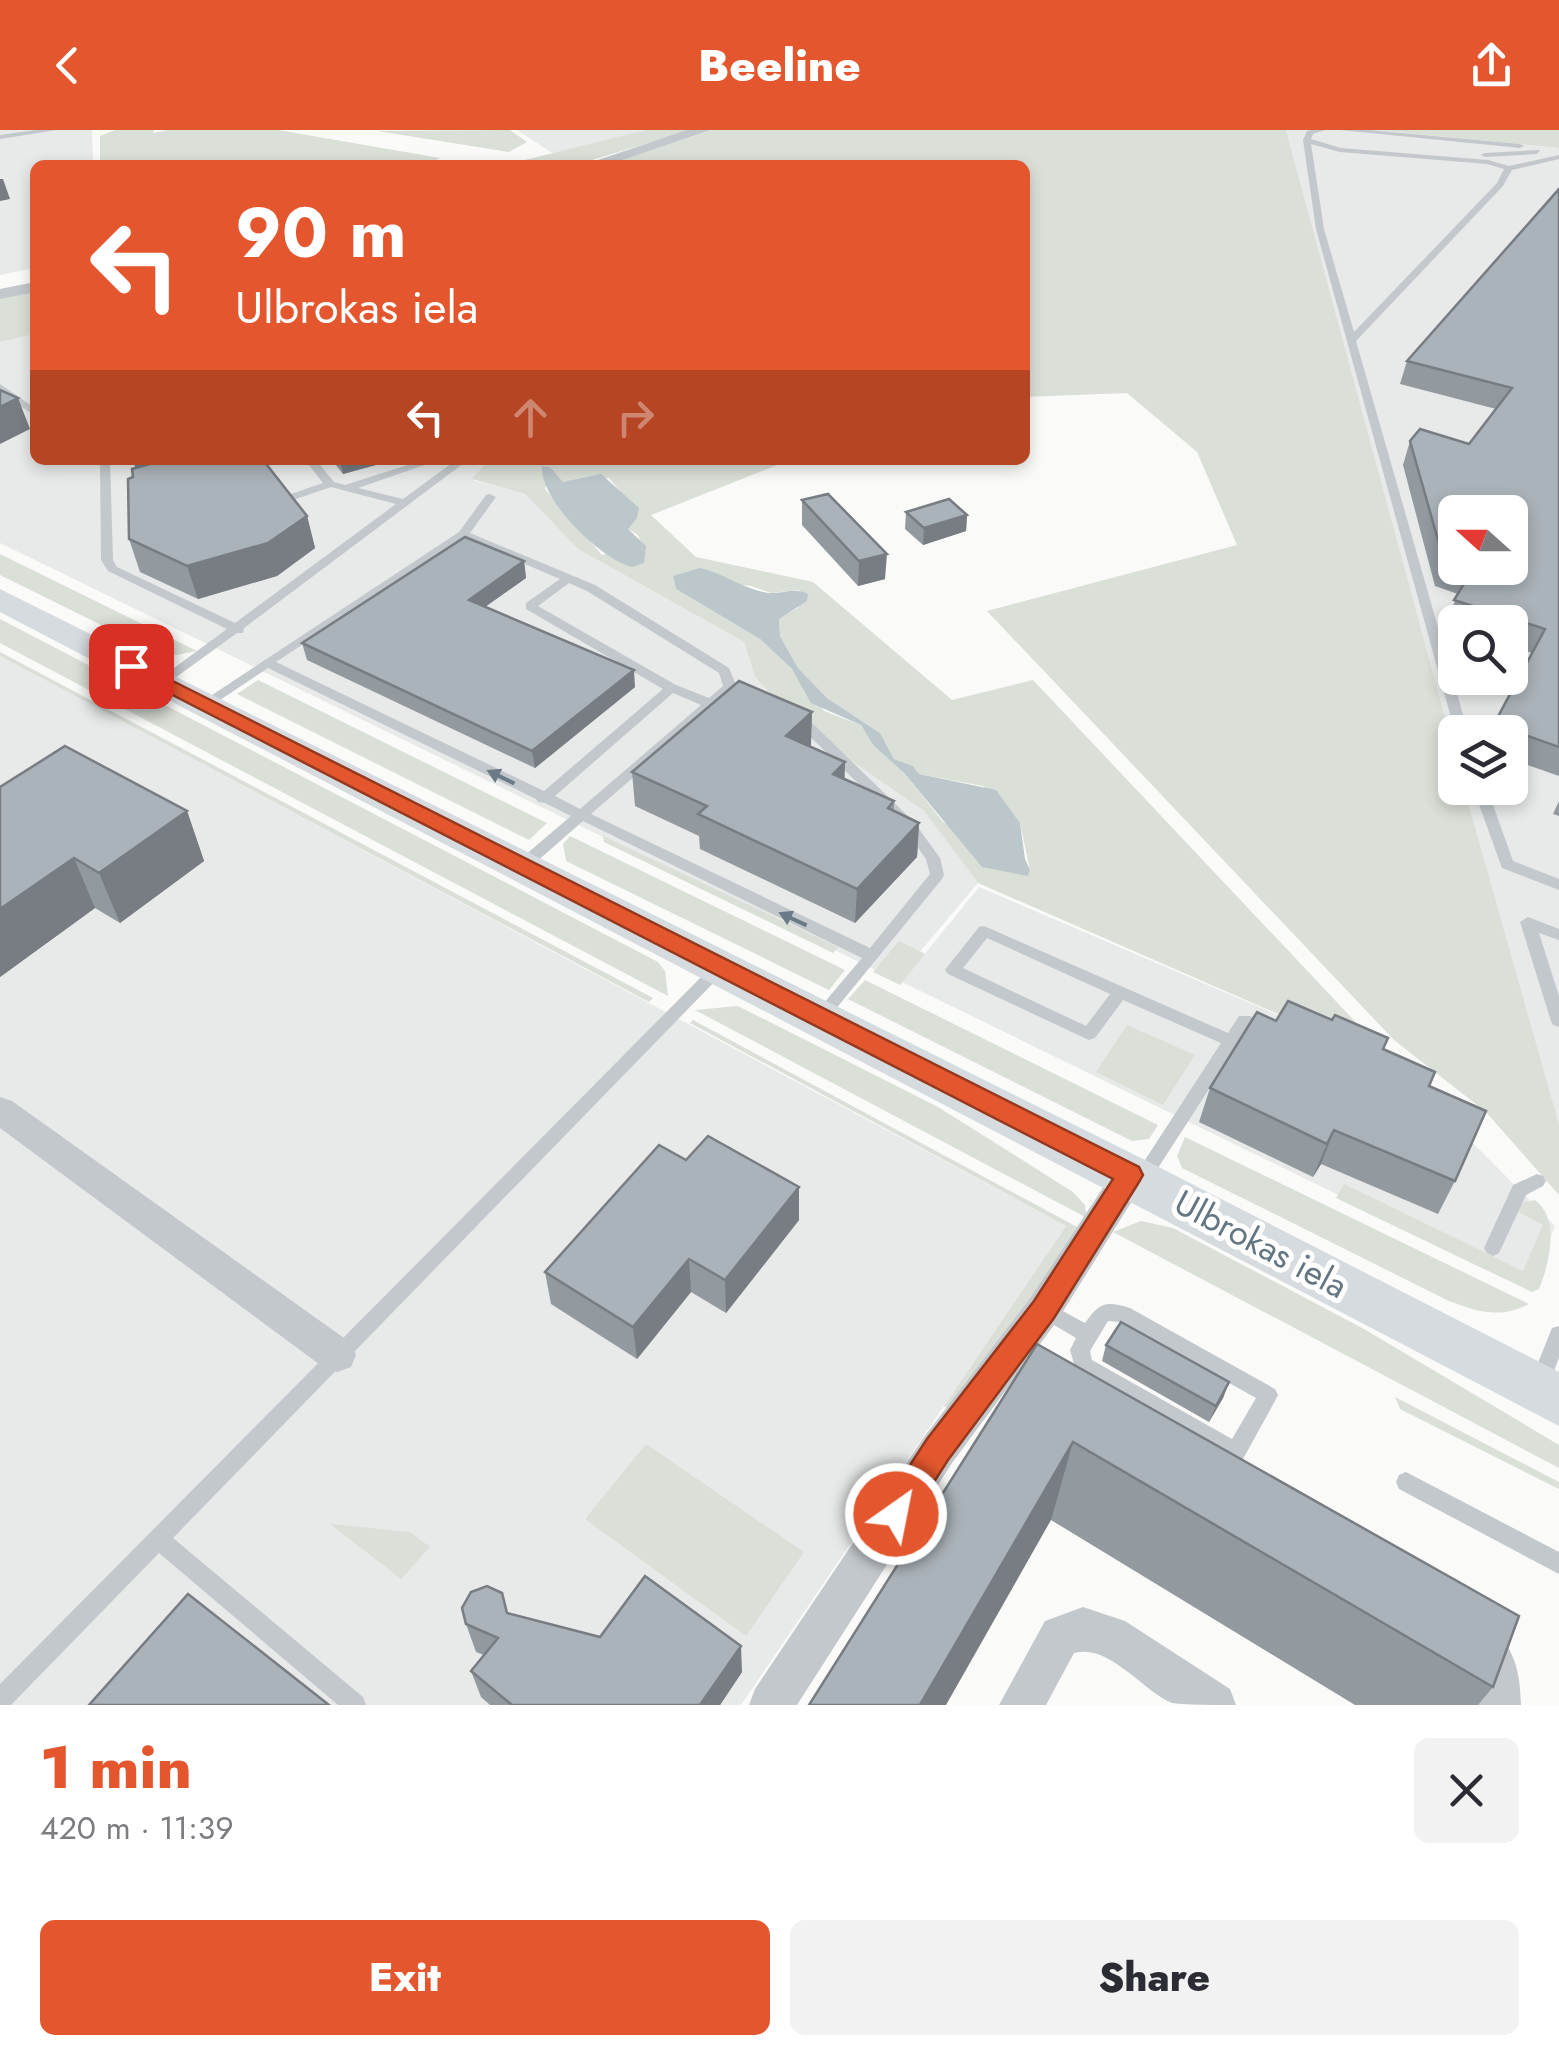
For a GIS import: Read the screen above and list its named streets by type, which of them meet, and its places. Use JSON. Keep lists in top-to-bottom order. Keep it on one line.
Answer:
{"streets":{"main road":["Ulbrokas iela"]},"north":"left","page":{"header":"Beeline","turn":["90 m","Ulbrokas iela"],"heading":["1 min","420 m · 11:39"],"buttons":["Exit","Share"]}}
